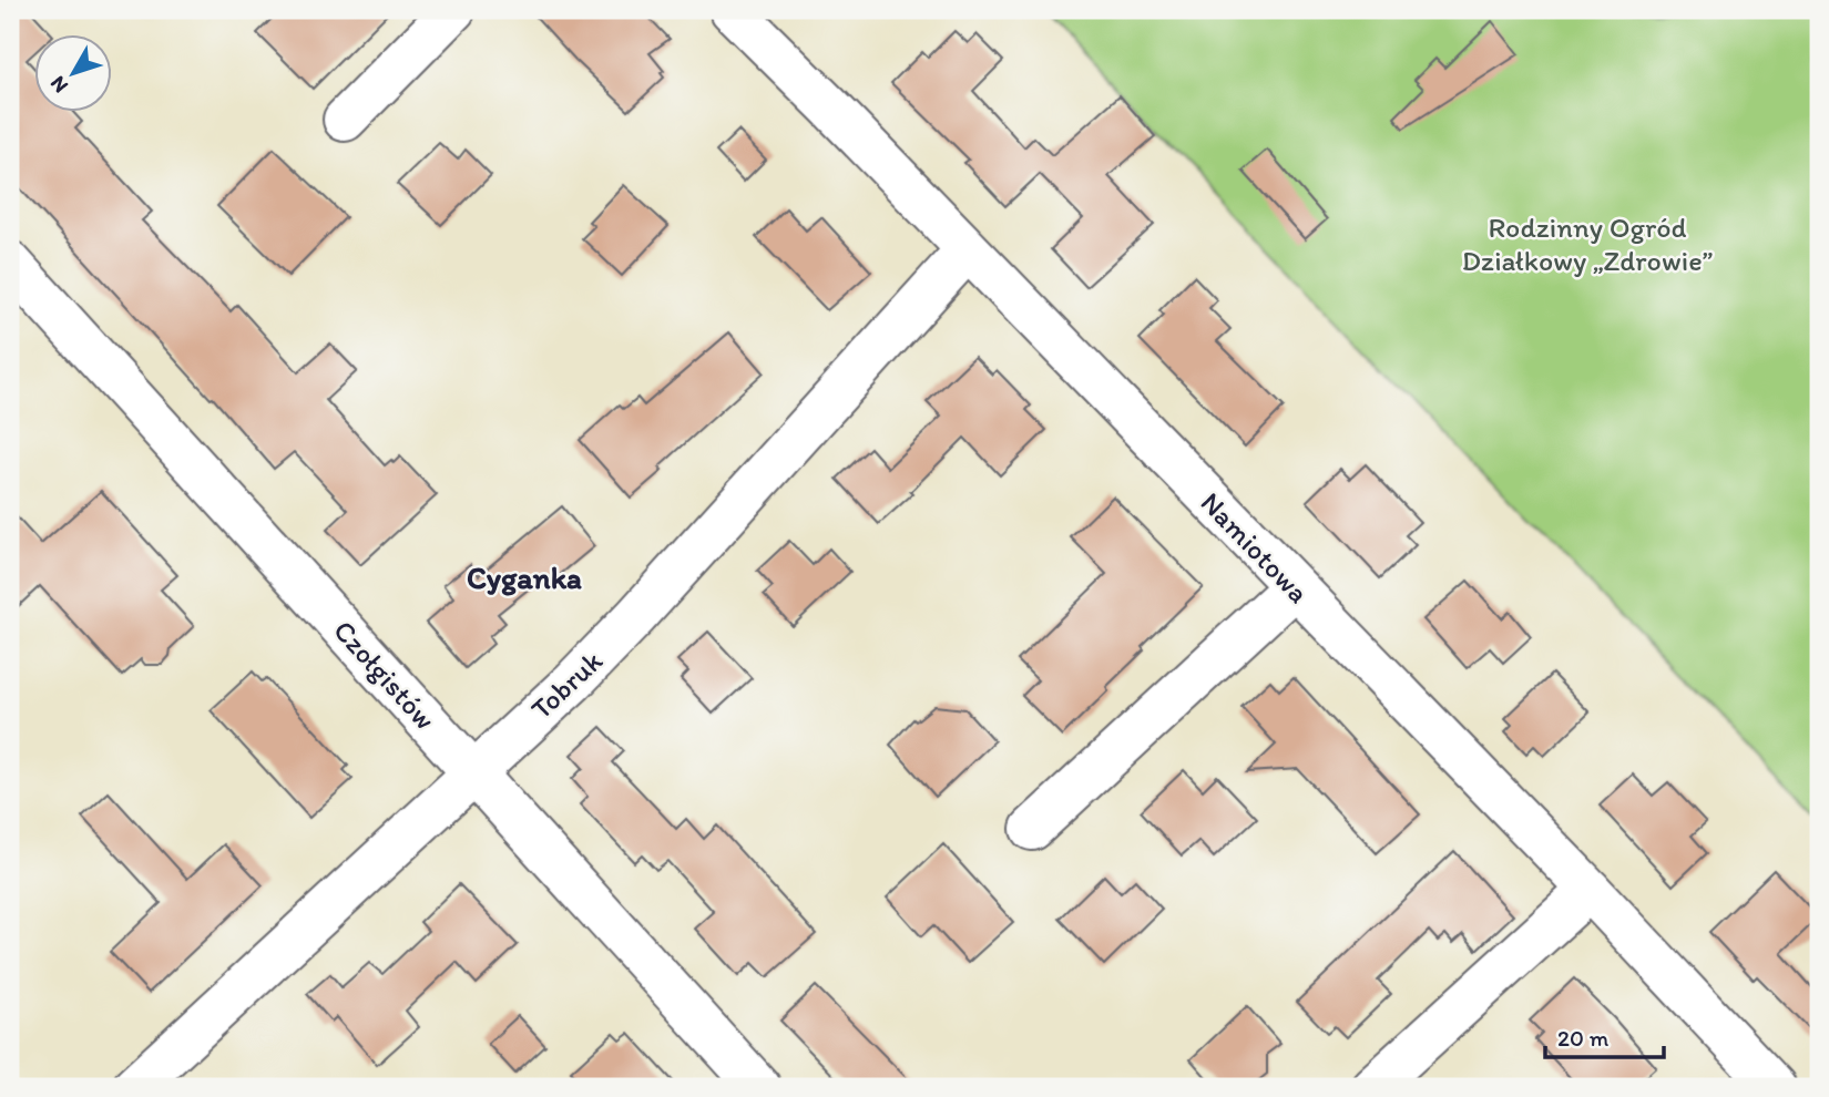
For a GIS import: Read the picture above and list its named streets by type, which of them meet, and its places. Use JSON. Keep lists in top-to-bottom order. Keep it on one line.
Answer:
{"streets":{"street":["Namiotowa","Czołgistów","Tobruk"]},"crossings":[["Namiotowa","Tobruk"],["Czołgistów","Tobruk"]],"districts":["Cyganka"],"parks":["Rodzinny Ogród Działkowy „Zdrowie”"],"scale_bar":"20 m","north":"bottom left"}
